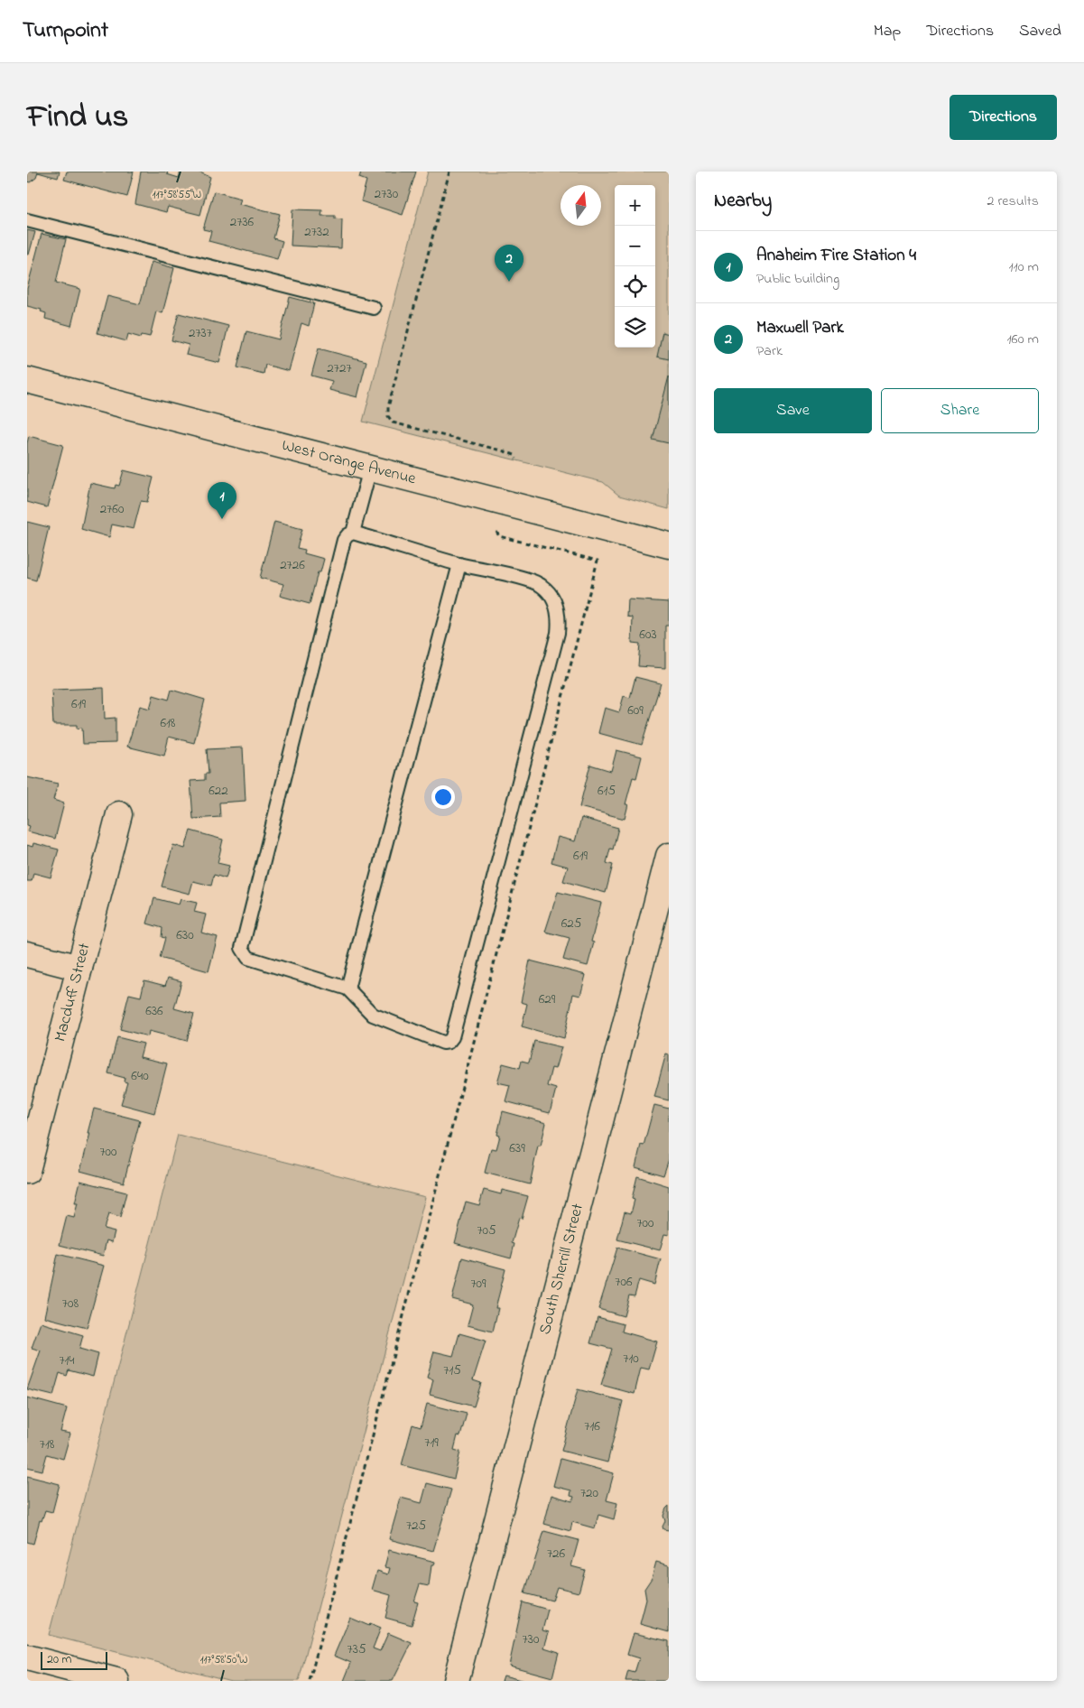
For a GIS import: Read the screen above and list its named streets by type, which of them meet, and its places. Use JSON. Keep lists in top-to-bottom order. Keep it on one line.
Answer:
{"streets":{"street":["West Orange Avenue","Macduff Street","South Sherrill Street"]},"house_numbers":["2730","2736","2732","2737","2727","2760","2726","603","619","609","618","622","615","619","625","630","629","636","640","639","700","700","705","706","709","708","710","714","715","716","719","718","720","725","726","730","735"],"scale_bar":"20 m","north":"top","page":{"header":"Turnpoint","nav":["Map","Directions","Saved"],"title":"Find us","buttons":["Directions",["Save","Share"]],"heading":["Nearby","2 results"],"map_buttons":["+","−"],"list":[{"mark":"1","name":"Anaheim Fire Station 4","note":"Public building","value":"110 m"},{"mark":"2","name":"Maxwell Park","note":"Park","value":"160 m"}],"pins":["2","1"],"scale":"20 m"},"coordinates":["117°58'55\"W","117°58'50\"W"]}
